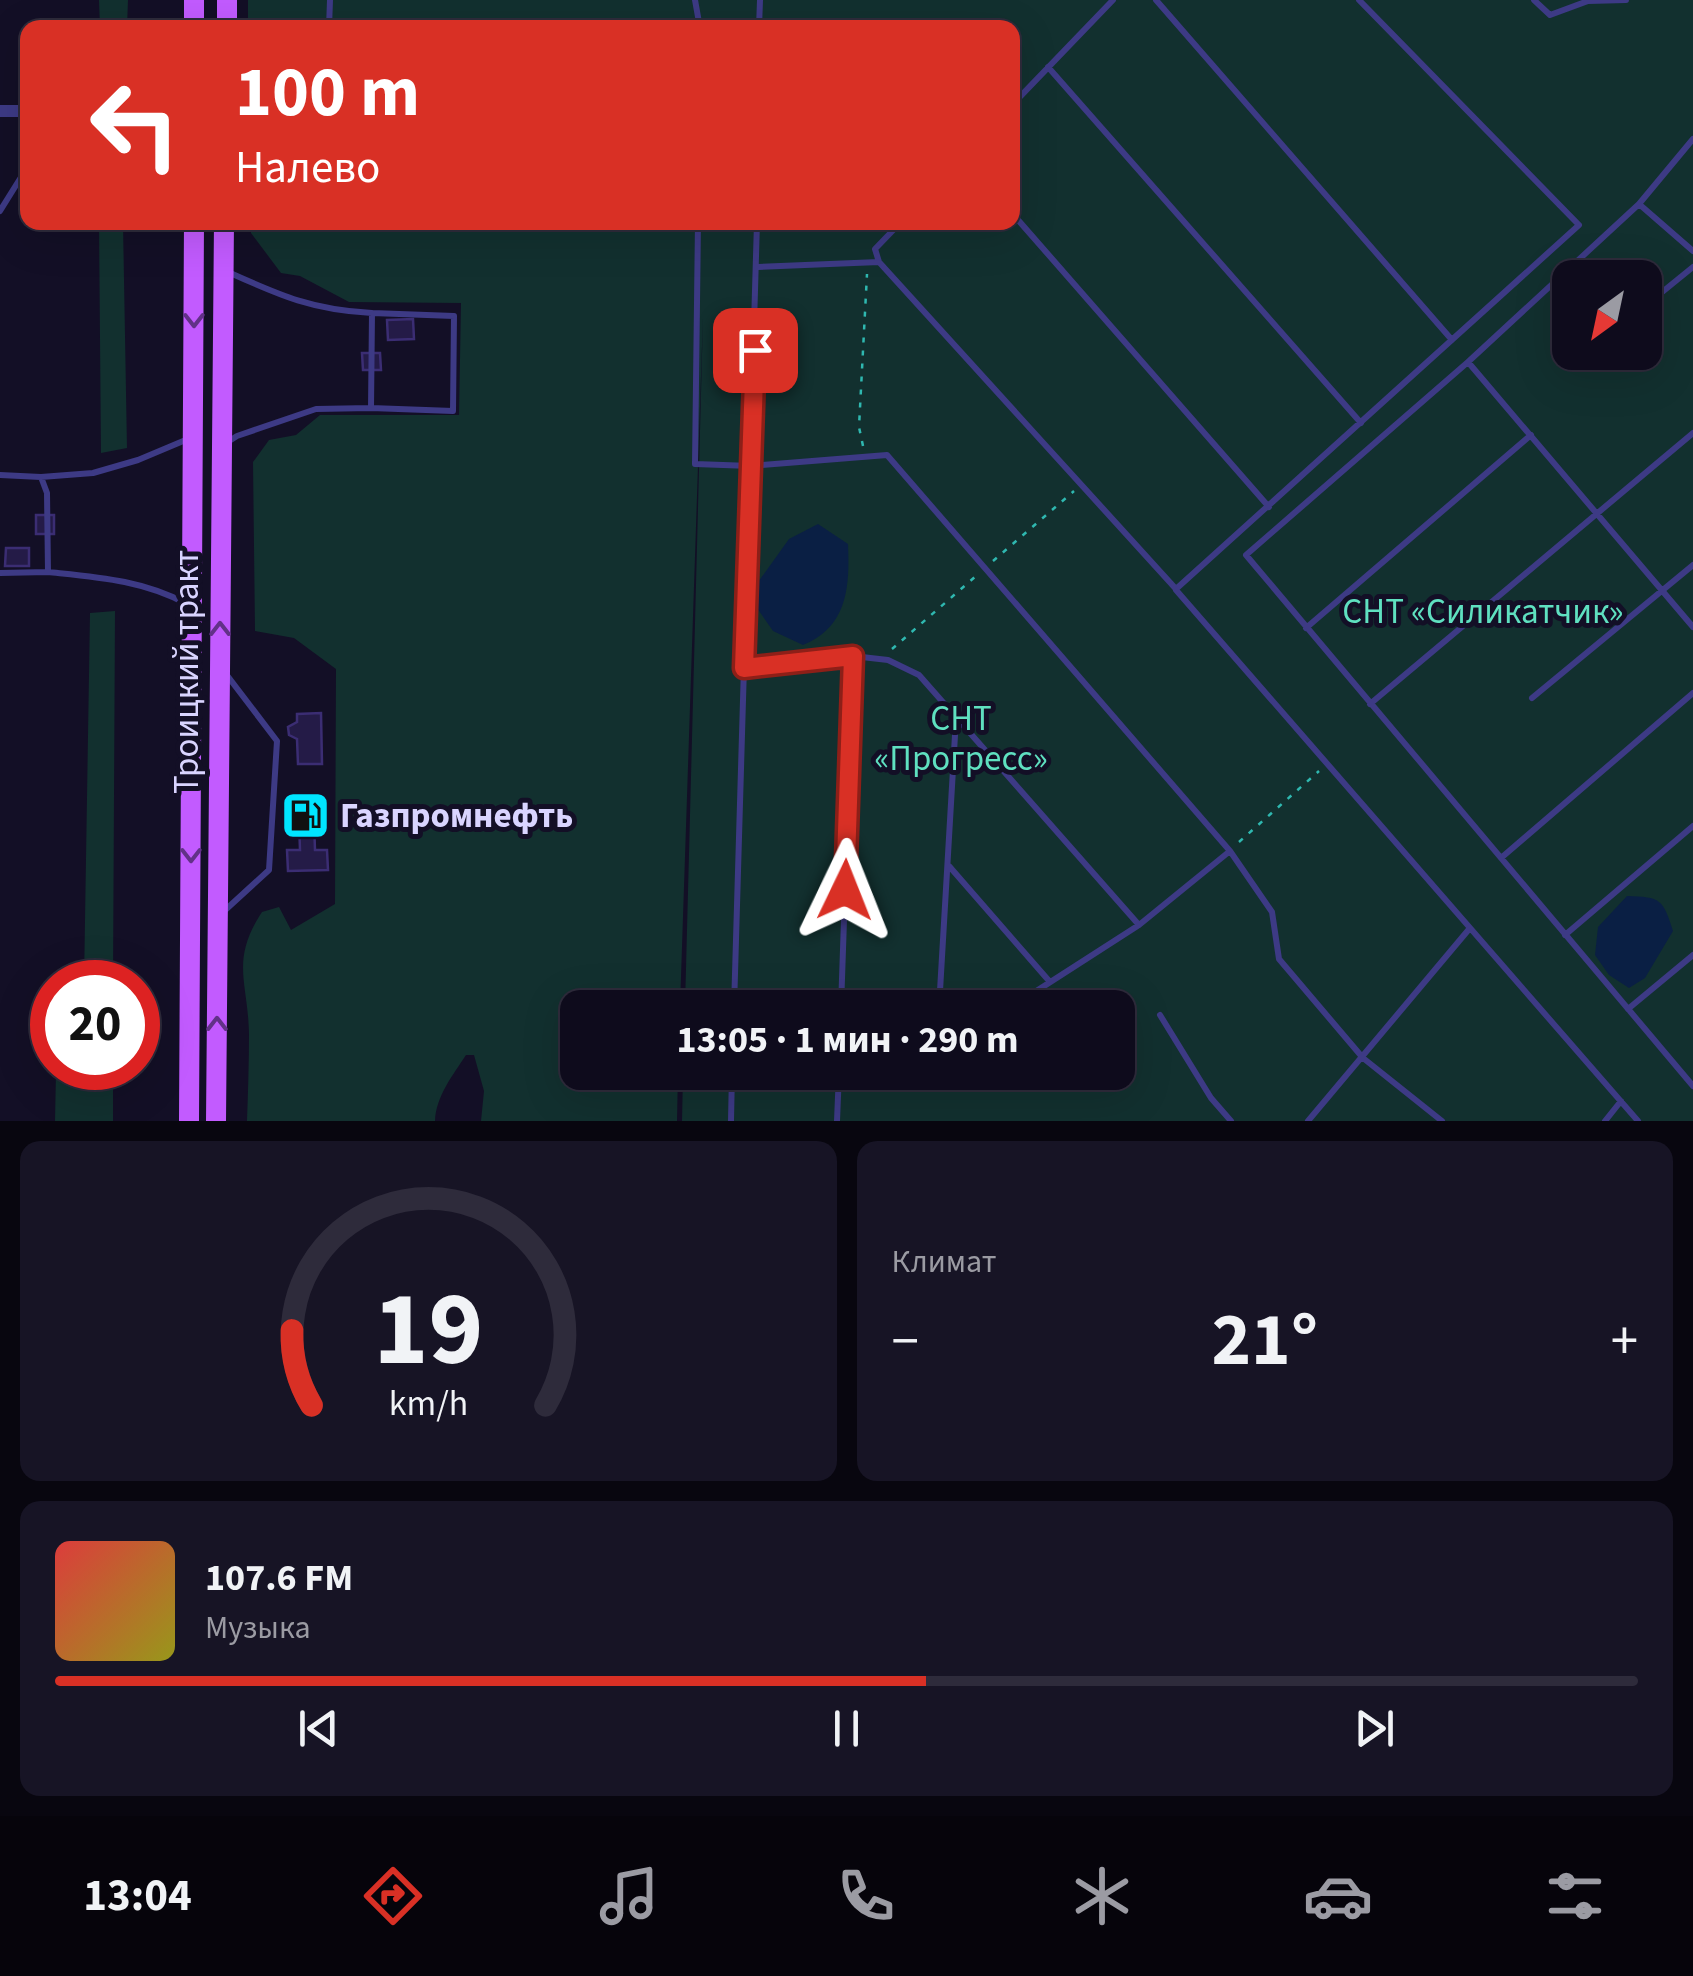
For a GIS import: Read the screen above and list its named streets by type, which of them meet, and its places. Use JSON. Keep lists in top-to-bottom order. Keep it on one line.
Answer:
{"streets":{"main road":["Троицкий тракт"]},"parks":["СНТ «Силикатчик»","СНТ «Прогресс»"],"places":{"fuel station":["Газпромнефть"]},"north":"bottom left","page":{"turn":["100 m","Налево"],"limit":"20","trip":"13:05 · 1 мин · 290 m","tile":"Климат","heat":["−","21°","+"],"song":["107.6 FM","Музыка"],"tabs":"13:04","gauge":["19","km/h"]}}
